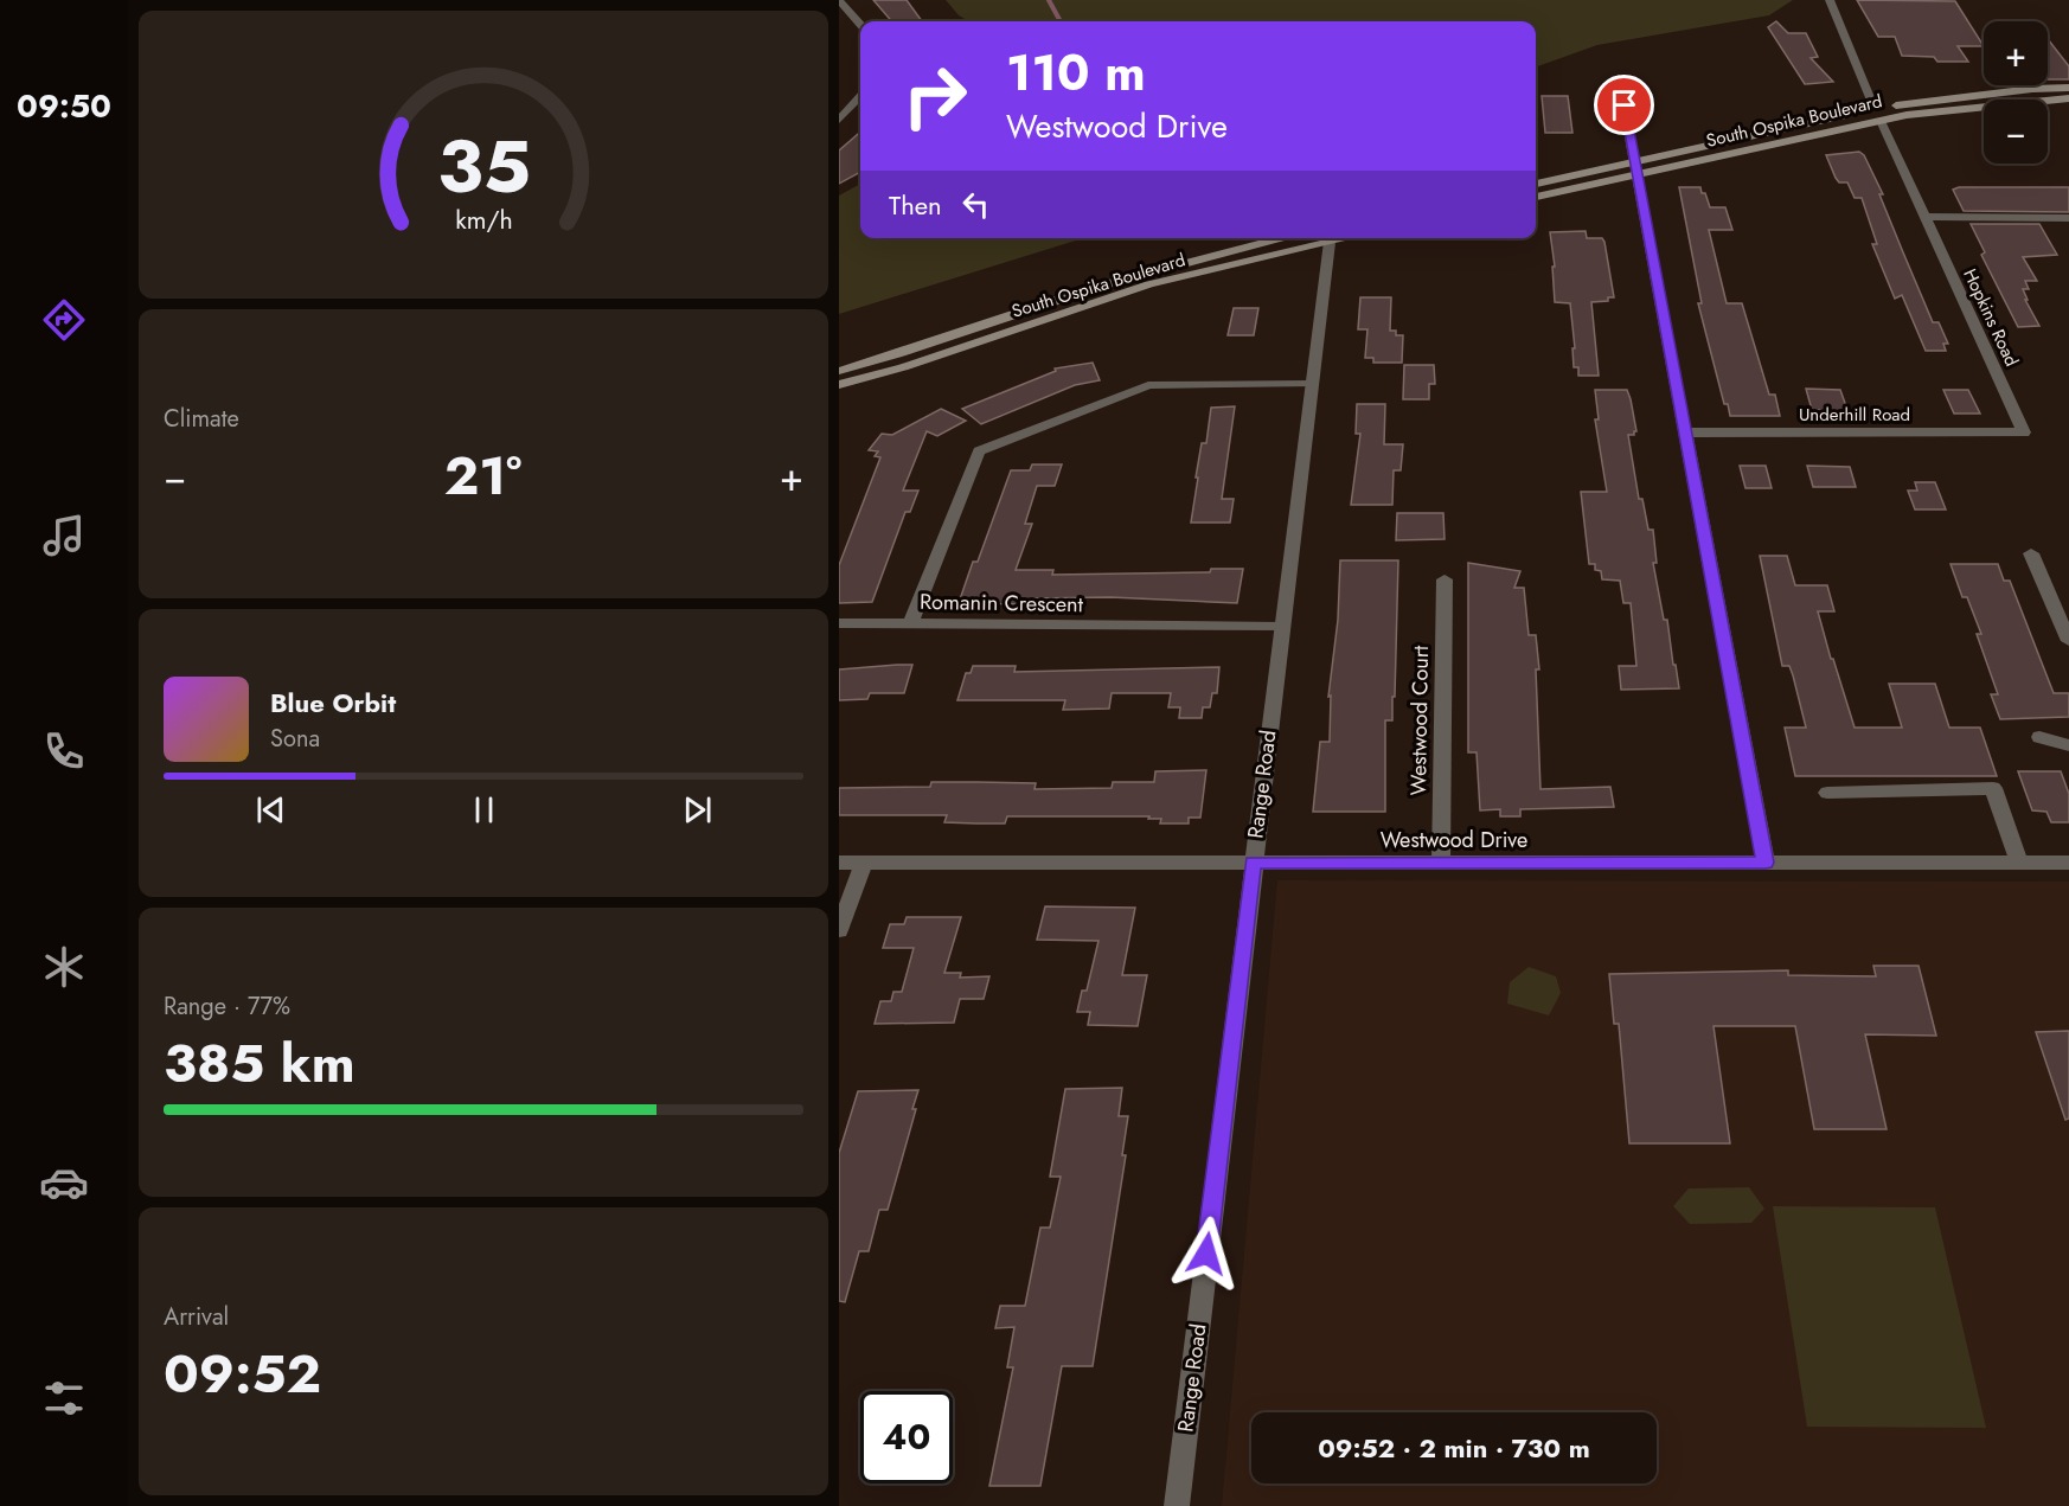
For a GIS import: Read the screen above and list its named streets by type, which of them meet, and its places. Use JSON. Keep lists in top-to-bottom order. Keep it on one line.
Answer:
{"streets":{"main road":["South Ospika Boulevard"],"street":["Hopkins Road","Underhill Road","Romanin Crescent","Westwood Court","Range Road","Westwood Drive"]},"crossings":[["South Ospika Boulevard","Hopkins Road"],["South Ospika Boulevard","Range Road"],["Hopkins Road","Underhill Road"],["Romanin Crescent","Range Road"],["Westwood Court","Westwood Drive"],["Range Road","Westwood Drive"]],"page":{"tabs":"09:50","map_buttons":["+","−"],"turn":["110 m","Westwood Drive"],"then":"Then","tile":["Climate",["Range · 77%","385 km"],["Arrival","09:52"]],"heat":["−","21°","+"],"song":["Blue Orbit","Sona"],"limit":"40","trip":"09:52 · 2 min · 730 m","gauge":["35","km/h"]}}
